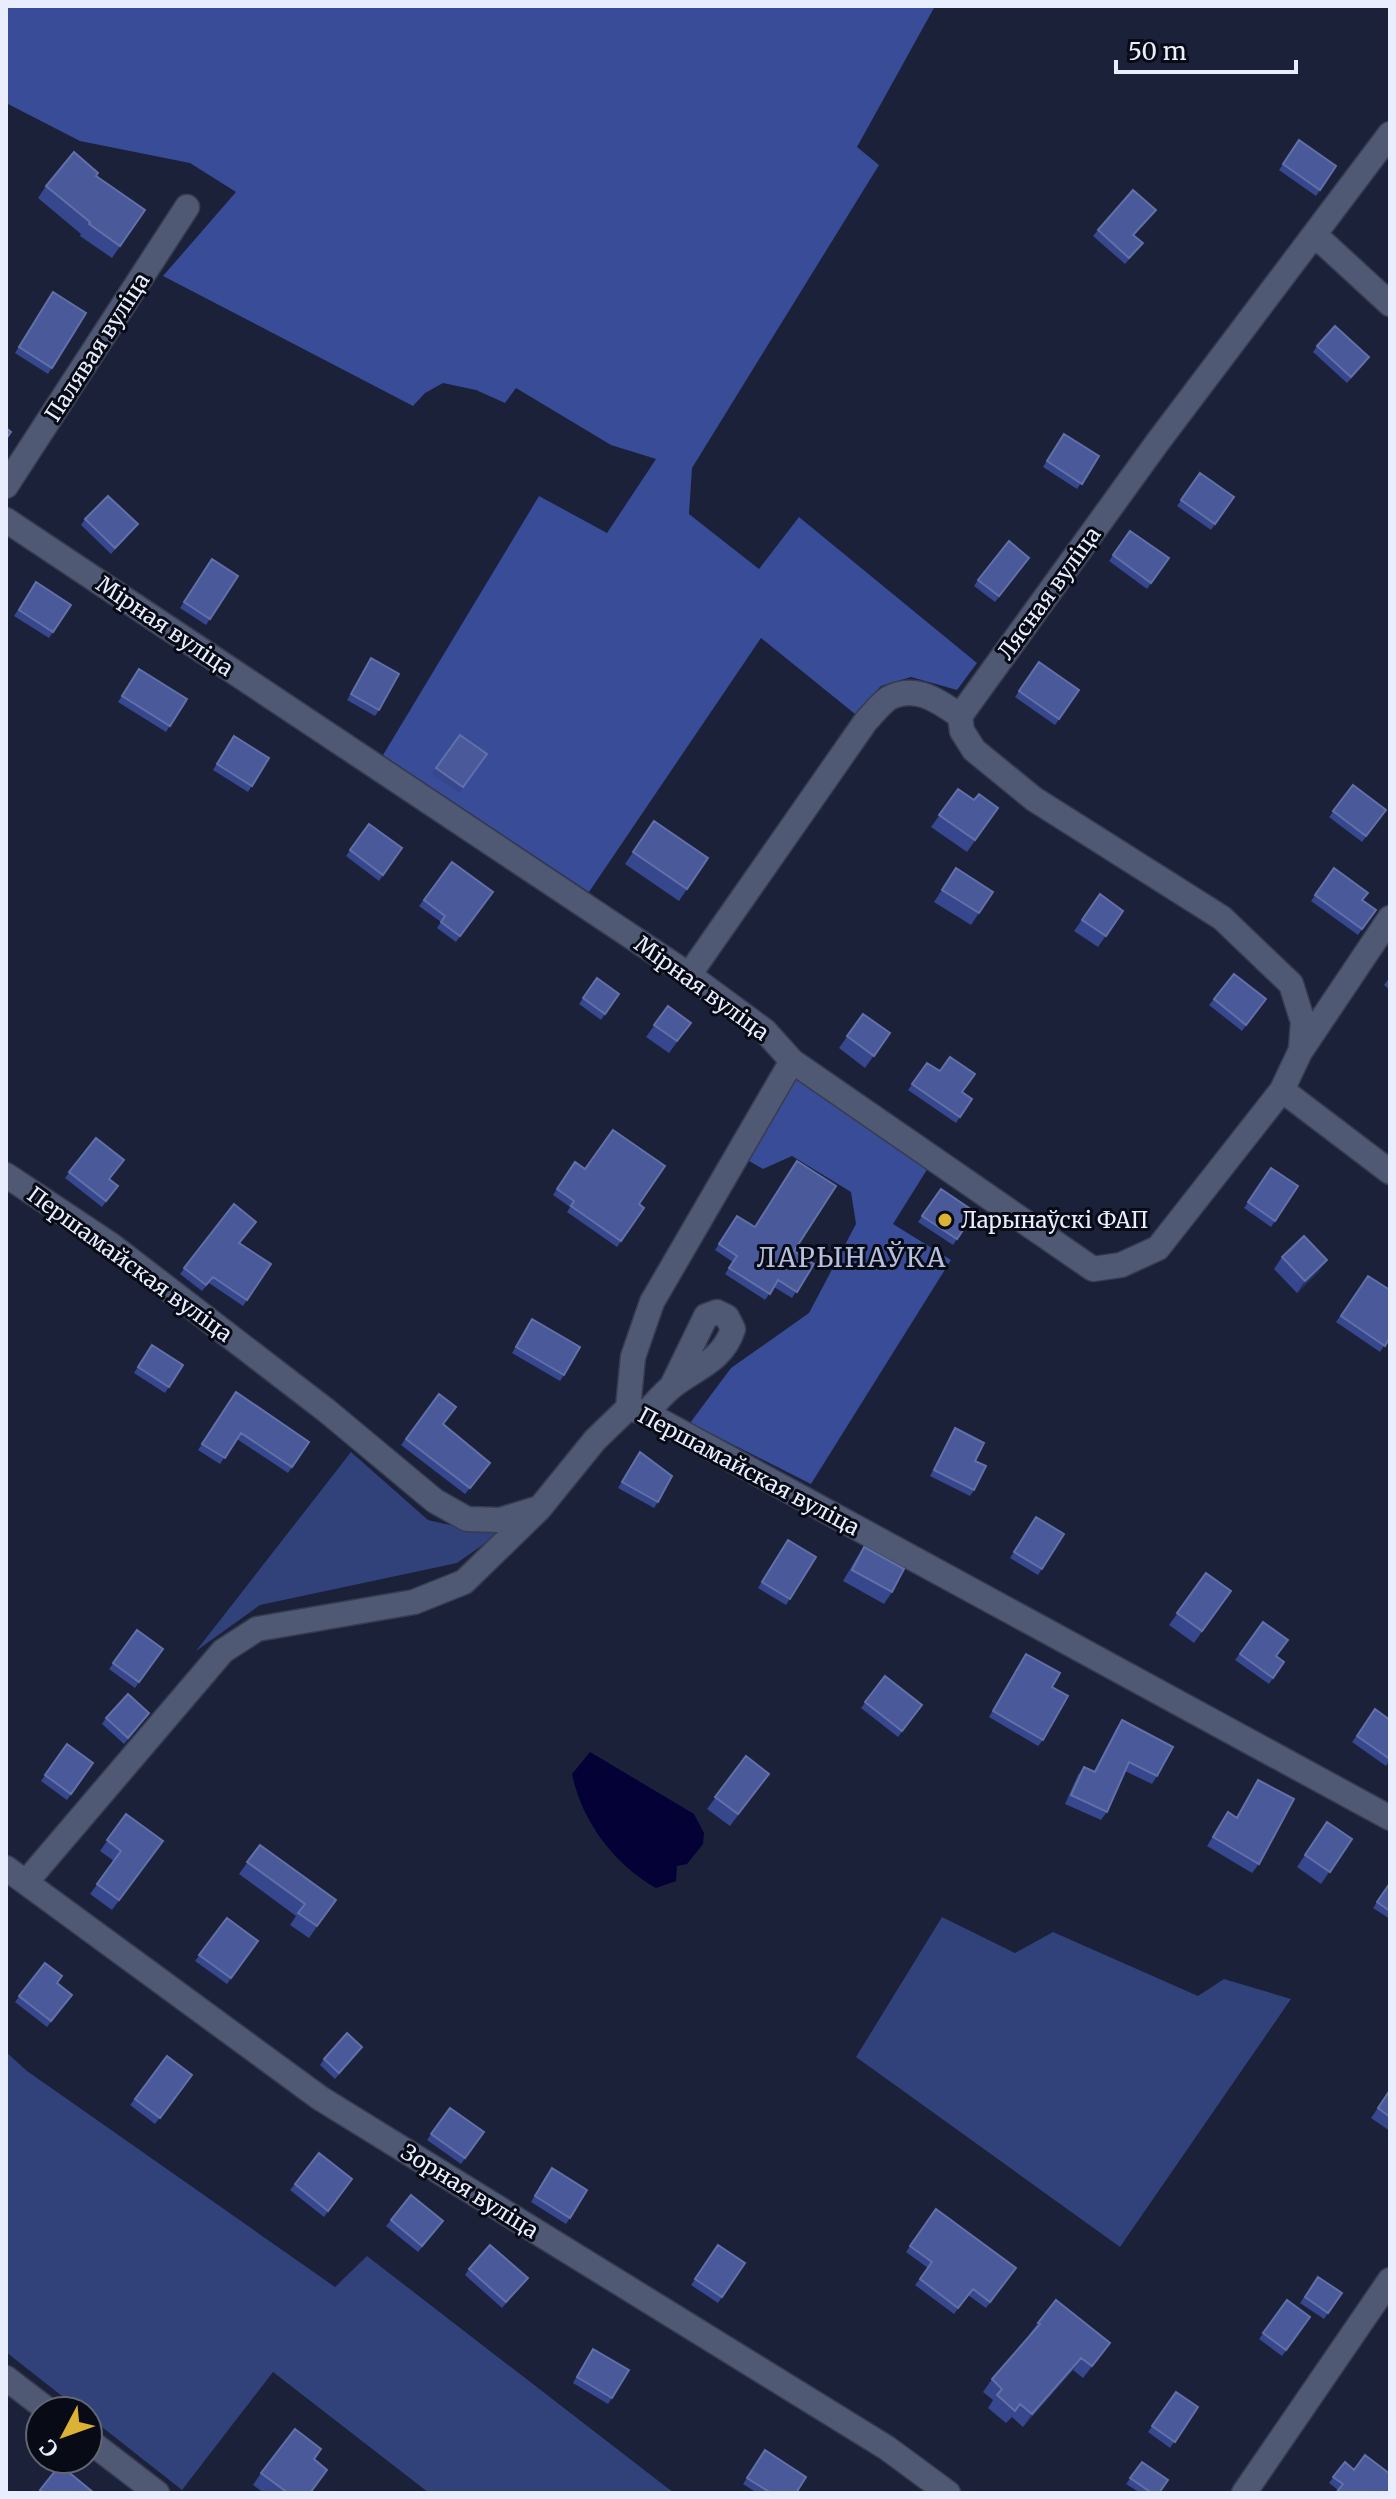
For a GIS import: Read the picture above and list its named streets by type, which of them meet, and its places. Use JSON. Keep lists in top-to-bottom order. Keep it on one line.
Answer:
{"streets":{"street":["Палявая вуліца","Лясная вуліца","Мірная вуліца","Першамайская вуліца","Зорная вуліца"]},"districts":["ЛАРЫНАЎКА"],"places":["Ларынаўскі ФАП"],"scale_bar":"50 m","north":"bottom left"}
